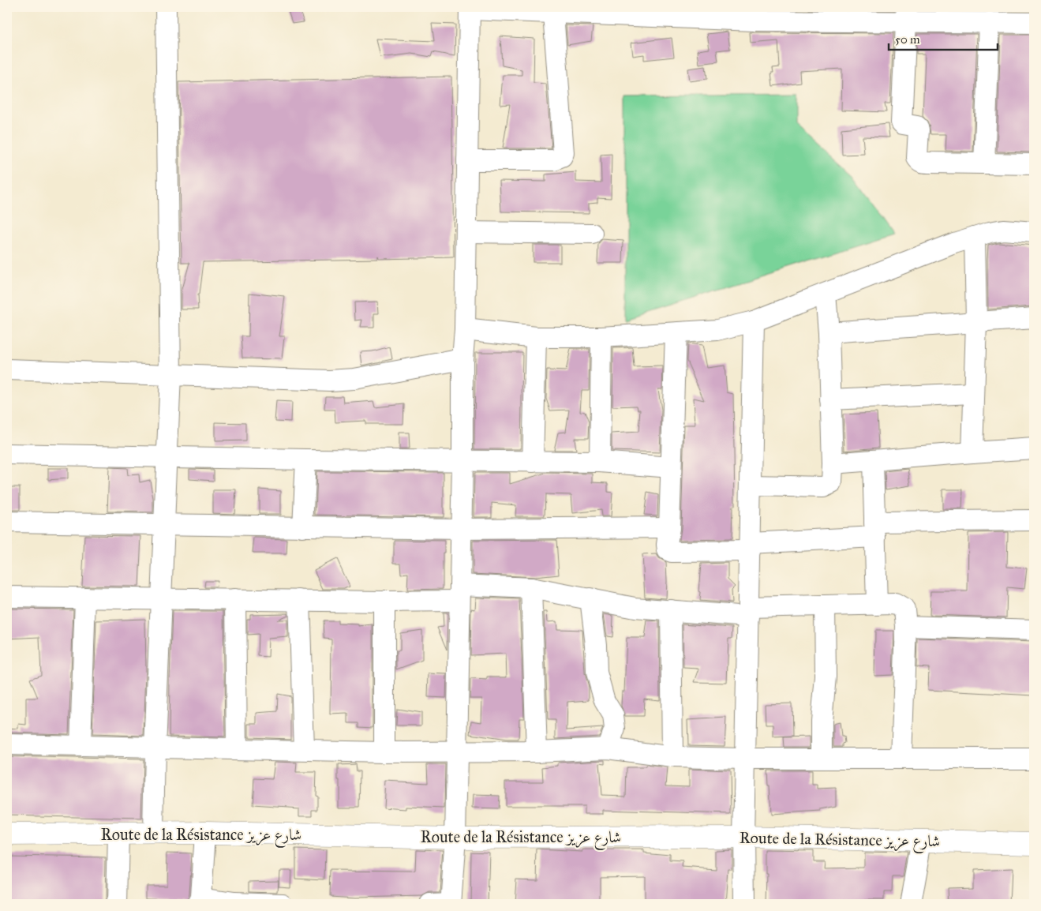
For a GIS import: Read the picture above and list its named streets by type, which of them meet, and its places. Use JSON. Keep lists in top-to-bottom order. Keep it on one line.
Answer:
{"streets":{"main road":["Route de la Résistance شارع عزيز"]},"scale_bar":"50 m"}
